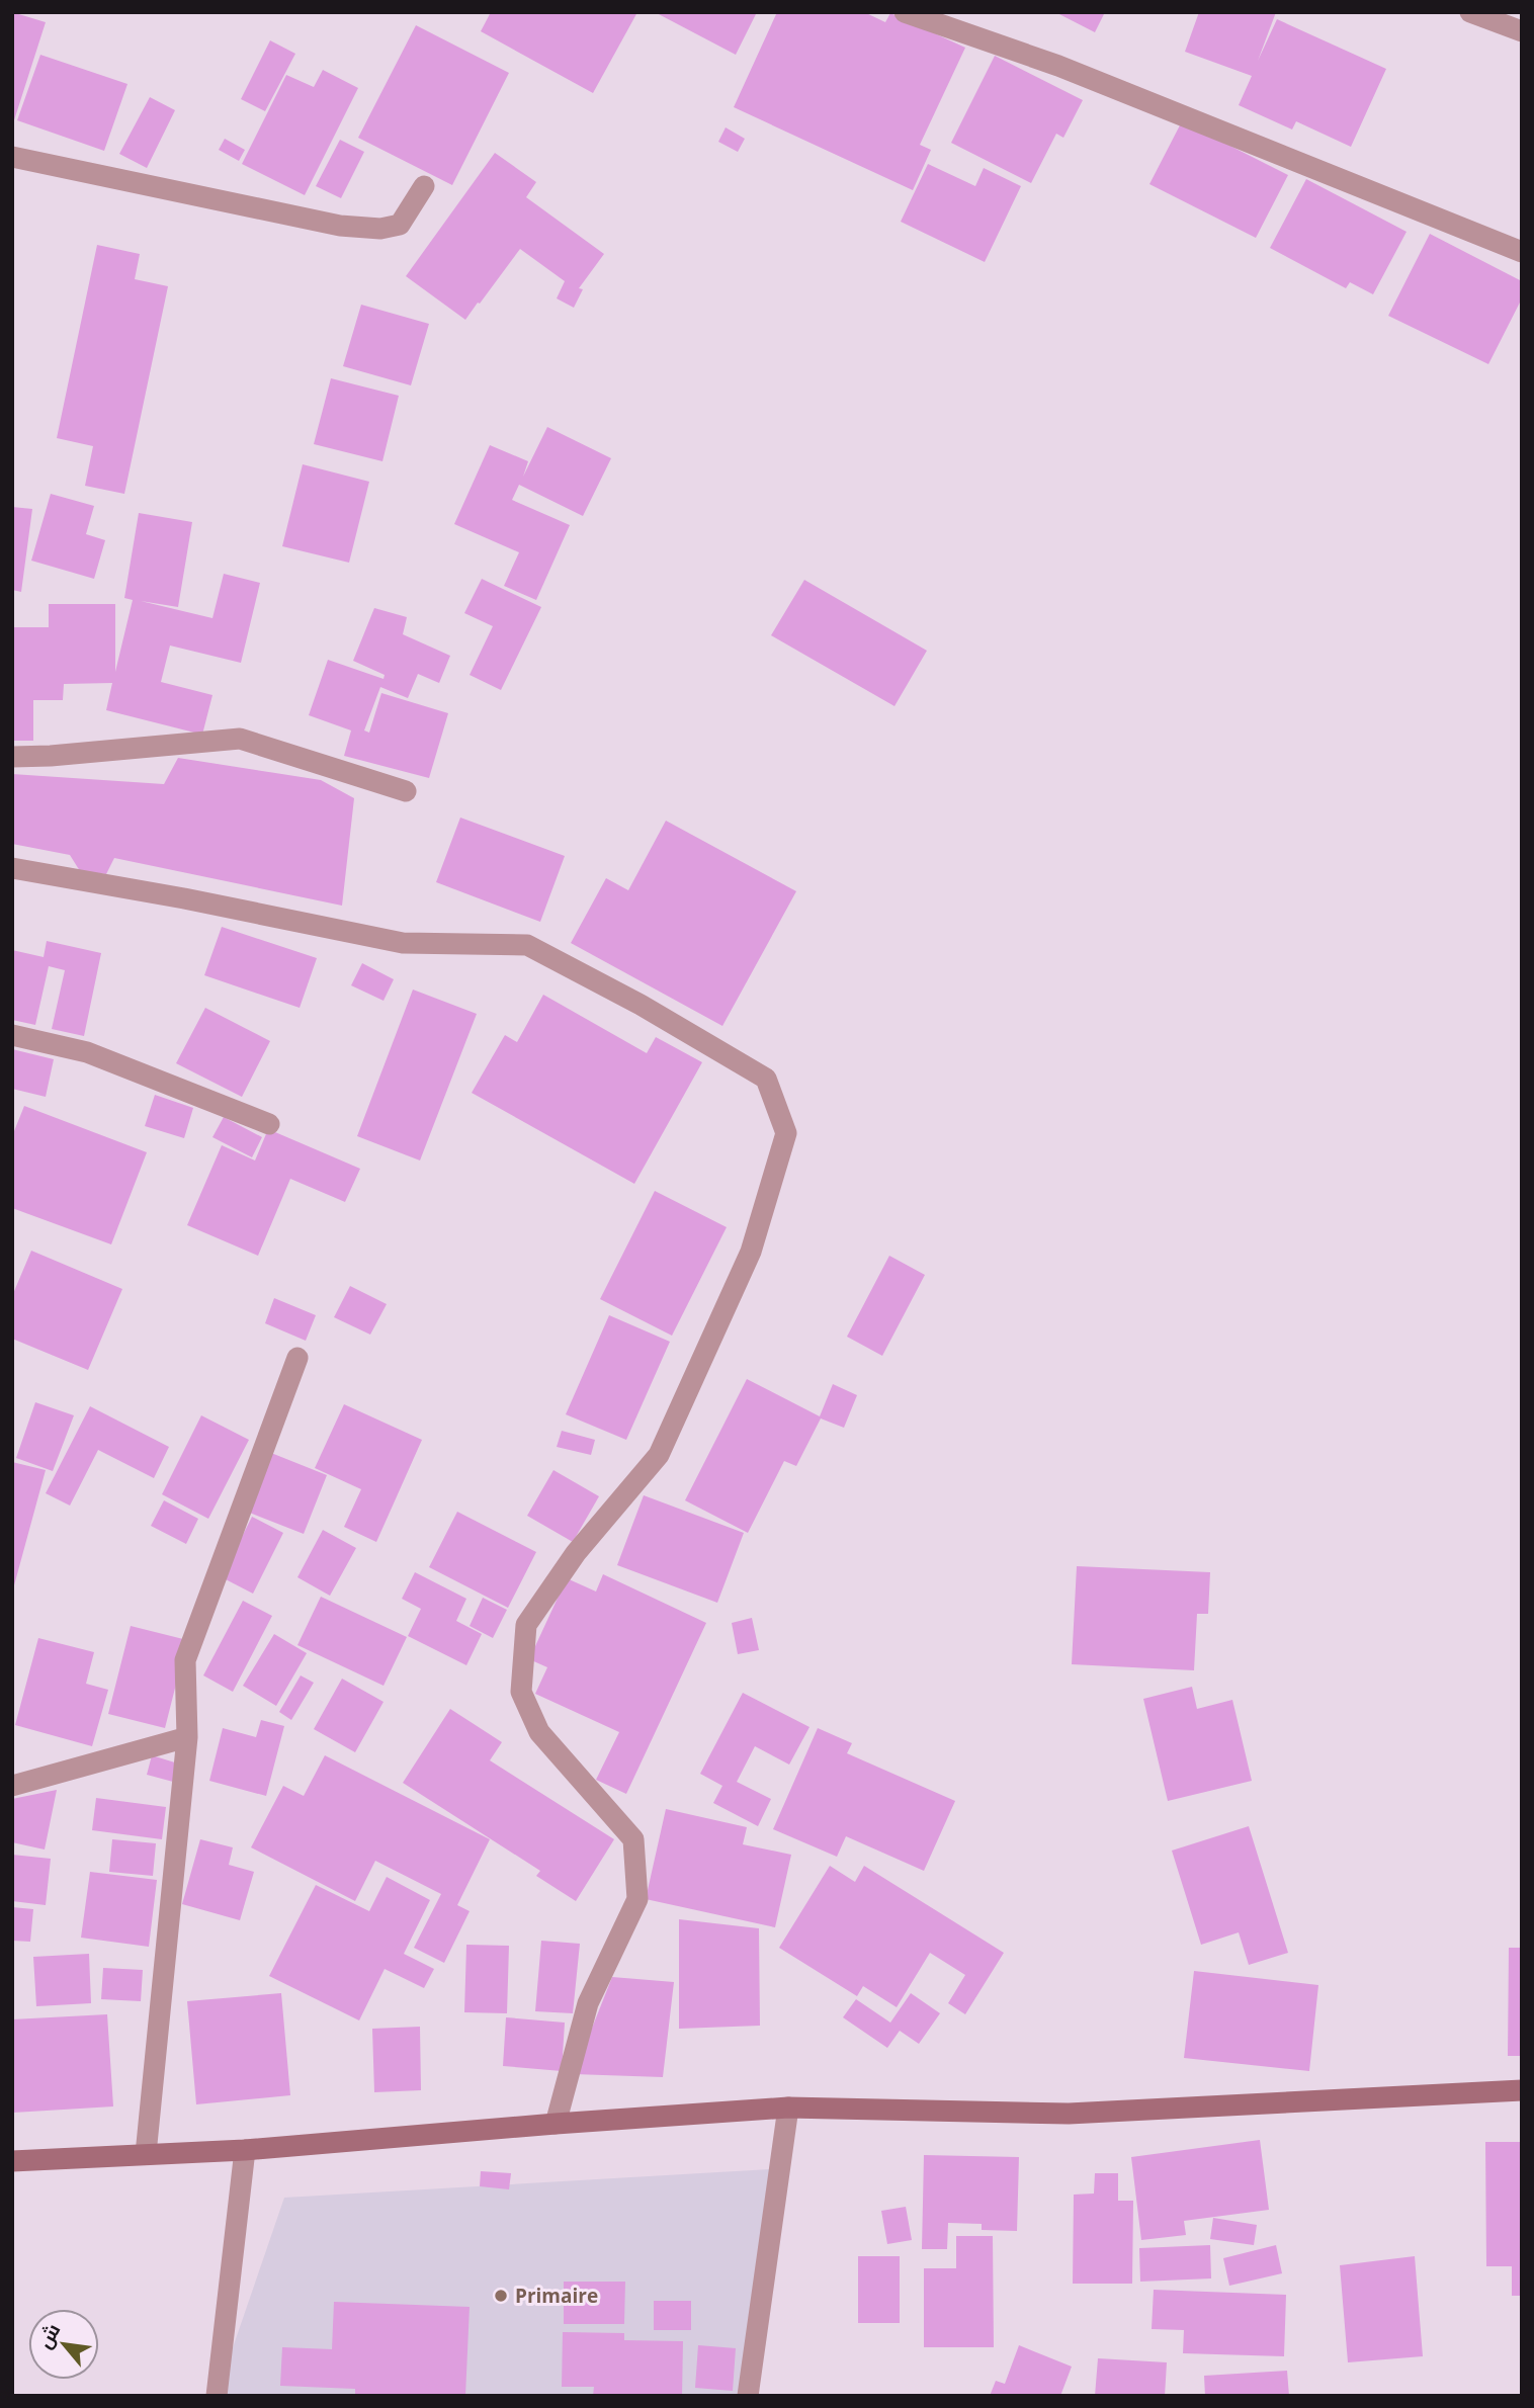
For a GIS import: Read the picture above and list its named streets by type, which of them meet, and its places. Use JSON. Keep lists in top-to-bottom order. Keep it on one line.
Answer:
{"places":["Primaire"],"north":"top left"}
